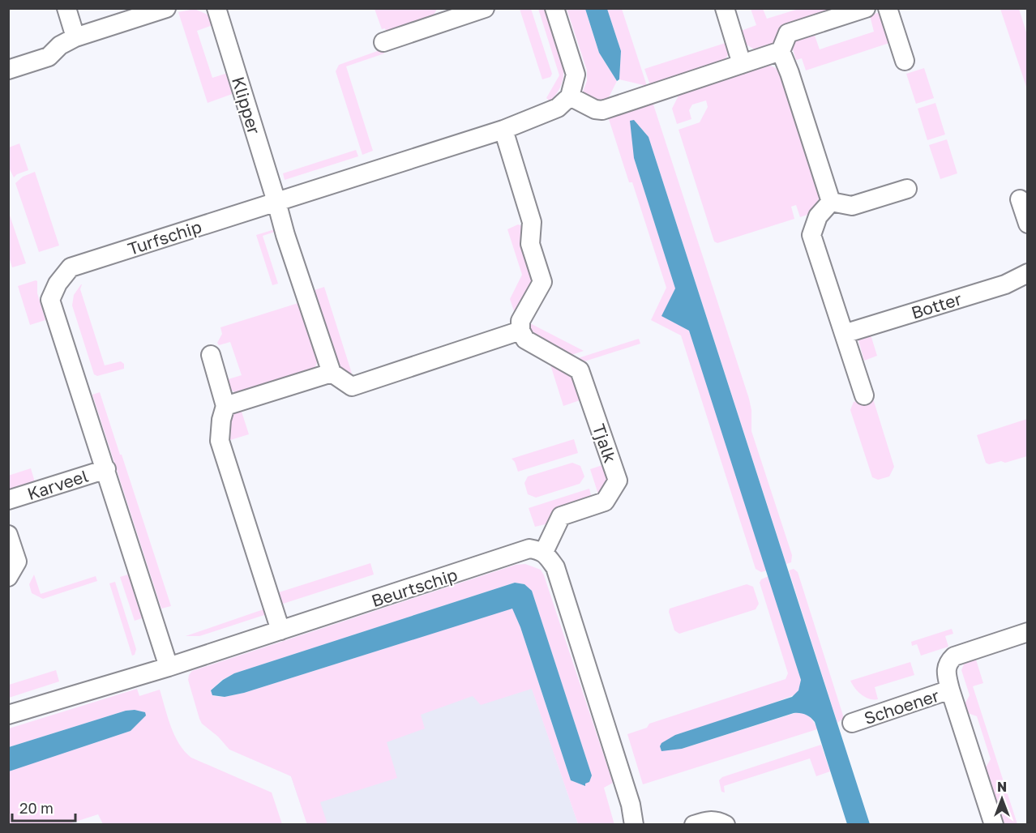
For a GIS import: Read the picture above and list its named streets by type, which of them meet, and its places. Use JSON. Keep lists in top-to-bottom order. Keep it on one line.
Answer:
{"streets":{"street":["Klipper","Turfschip","Botter","Tjalk","Karveel","Beurtschip","Schoener"]},"crossings":[["Klipper","Turfschip"],["Turfschip","Karveel"],["Turfschip","Beurtschip"],["Tjalk","Beurtschip"]],"scale_bar":"20 m","north":"top"}
